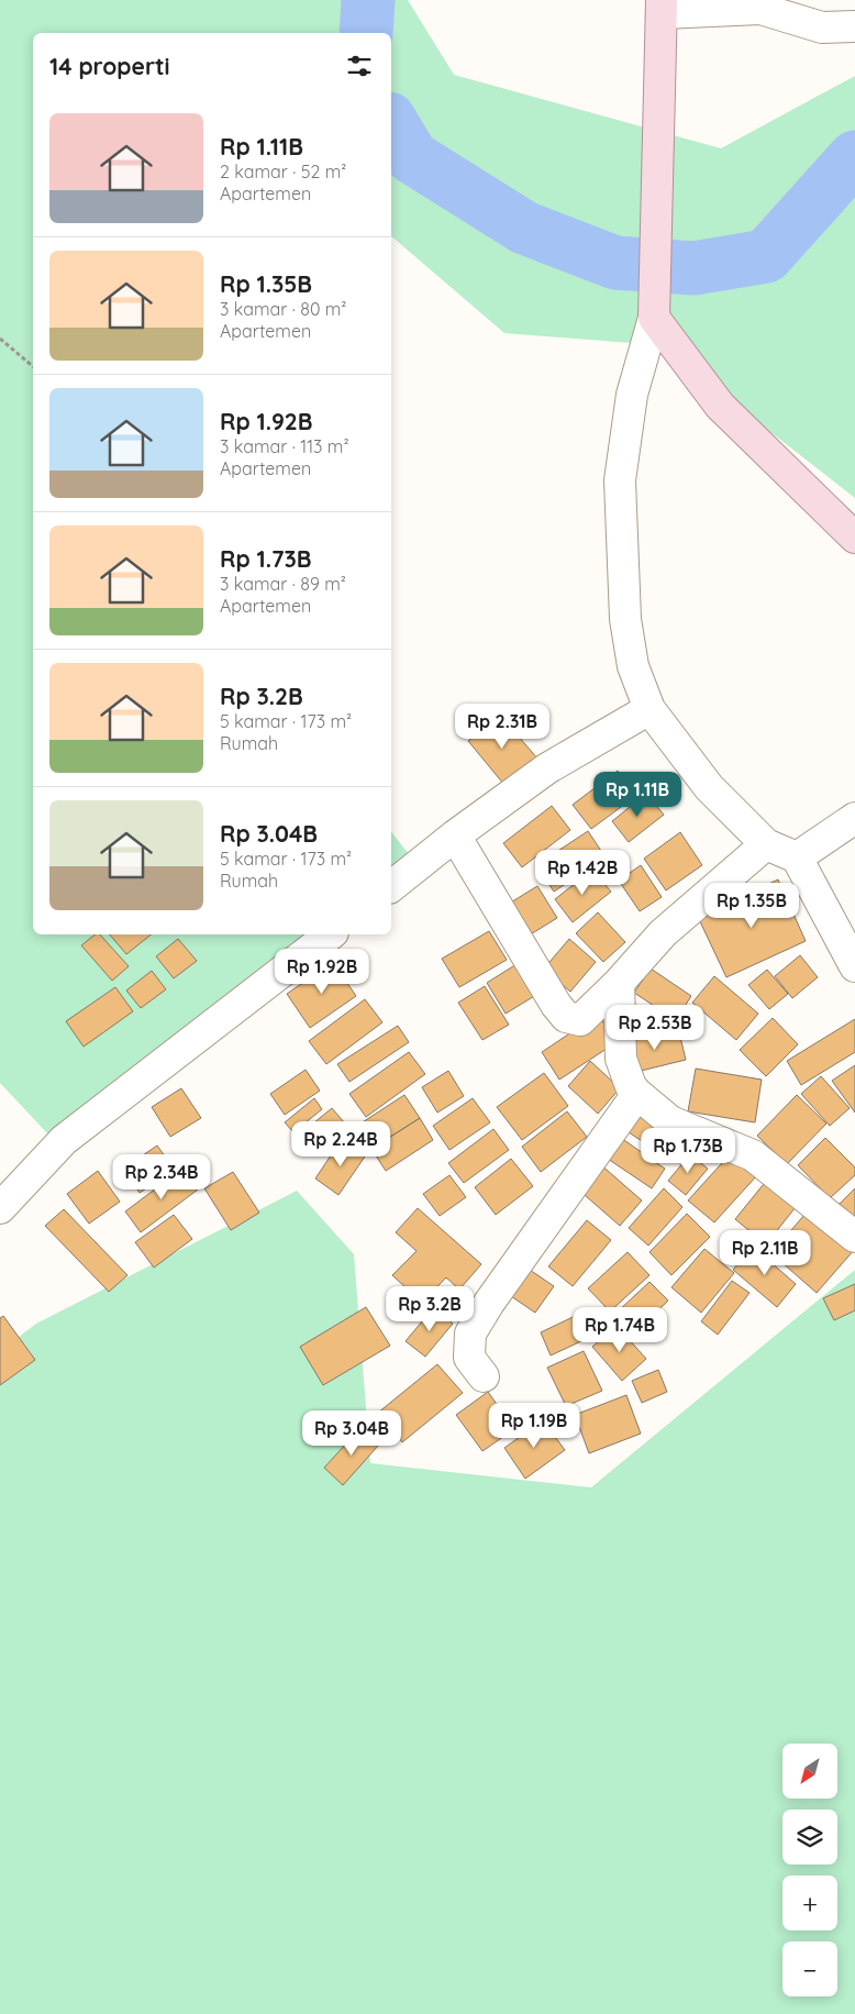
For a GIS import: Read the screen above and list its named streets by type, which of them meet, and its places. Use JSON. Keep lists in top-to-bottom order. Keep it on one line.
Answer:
{"north":"bottom left","page":{"heading":"14 properti","list":[{"name":"Rp 1.11B","note":"2 kamar · 52 m² · Apartemen"},{"name":"Rp 1.35B","note":"3 kamar · 80 m² · Apartemen"},{"name":"Rp 1.92B","note":"3 kamar · 113 m² · Apartemen"},{"name":"Rp 1.73B","note":"3 kamar · 89 m² · Apartemen"},{"name":"Rp 3.2B","note":"5 kamar · 173 m² · Rumah"},{"name":"Rp 3.04B","note":"5 kamar · 173 m² · Rumah"}],"price":["Rp 2.31B","Rp 1.11B","Rp 1.42B","Rp 1.35B","Rp 1.92B","Rp 2.53B","Rp 2.24B","Rp 1.73B","Rp 2.34B","Rp 2.11B","Rp 3.2B","Rp 1.74B","Rp 1.19B","Rp 3.04B"],"map_buttons":["+","−"]}}
